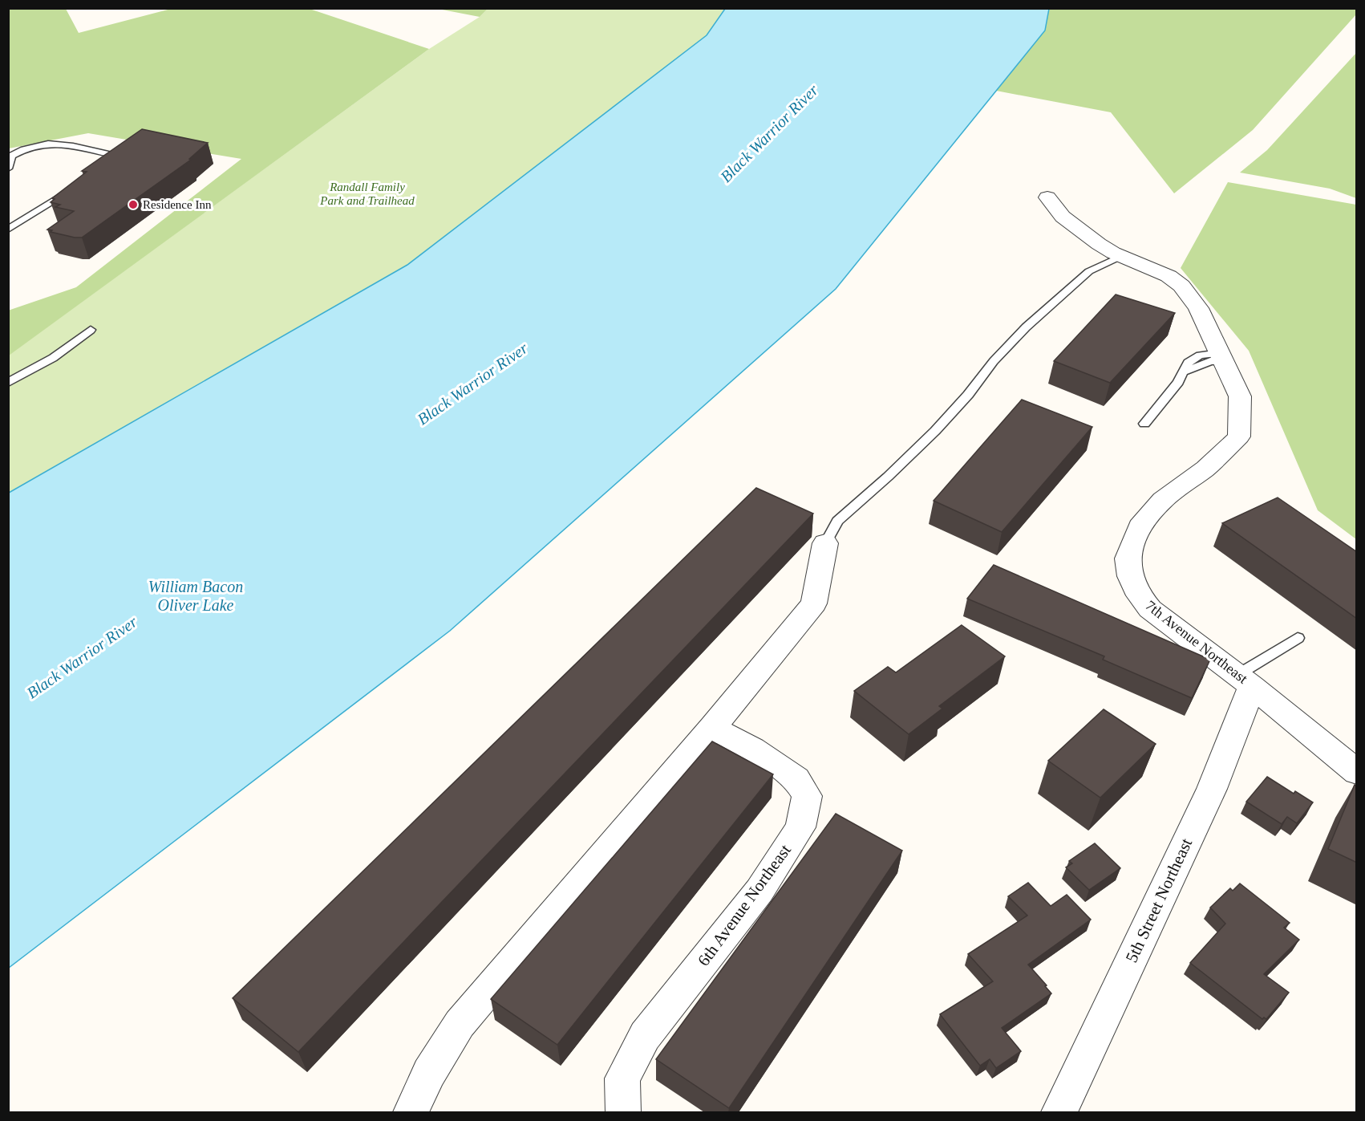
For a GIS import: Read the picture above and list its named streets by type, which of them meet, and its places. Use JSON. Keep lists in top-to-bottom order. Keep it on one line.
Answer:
{"streets":{"street":["7th Avenue Northeast","5th Street Northeast","6th Avenue Northeast"]},"crossings":[["7th Avenue Northeast","5th Street Northeast"]],"water":["Black Warrior River","William Bacon Oliver Lake"],"parks":["Randall Family Park and Trailhead"],"places":["Residence Inn"]}
